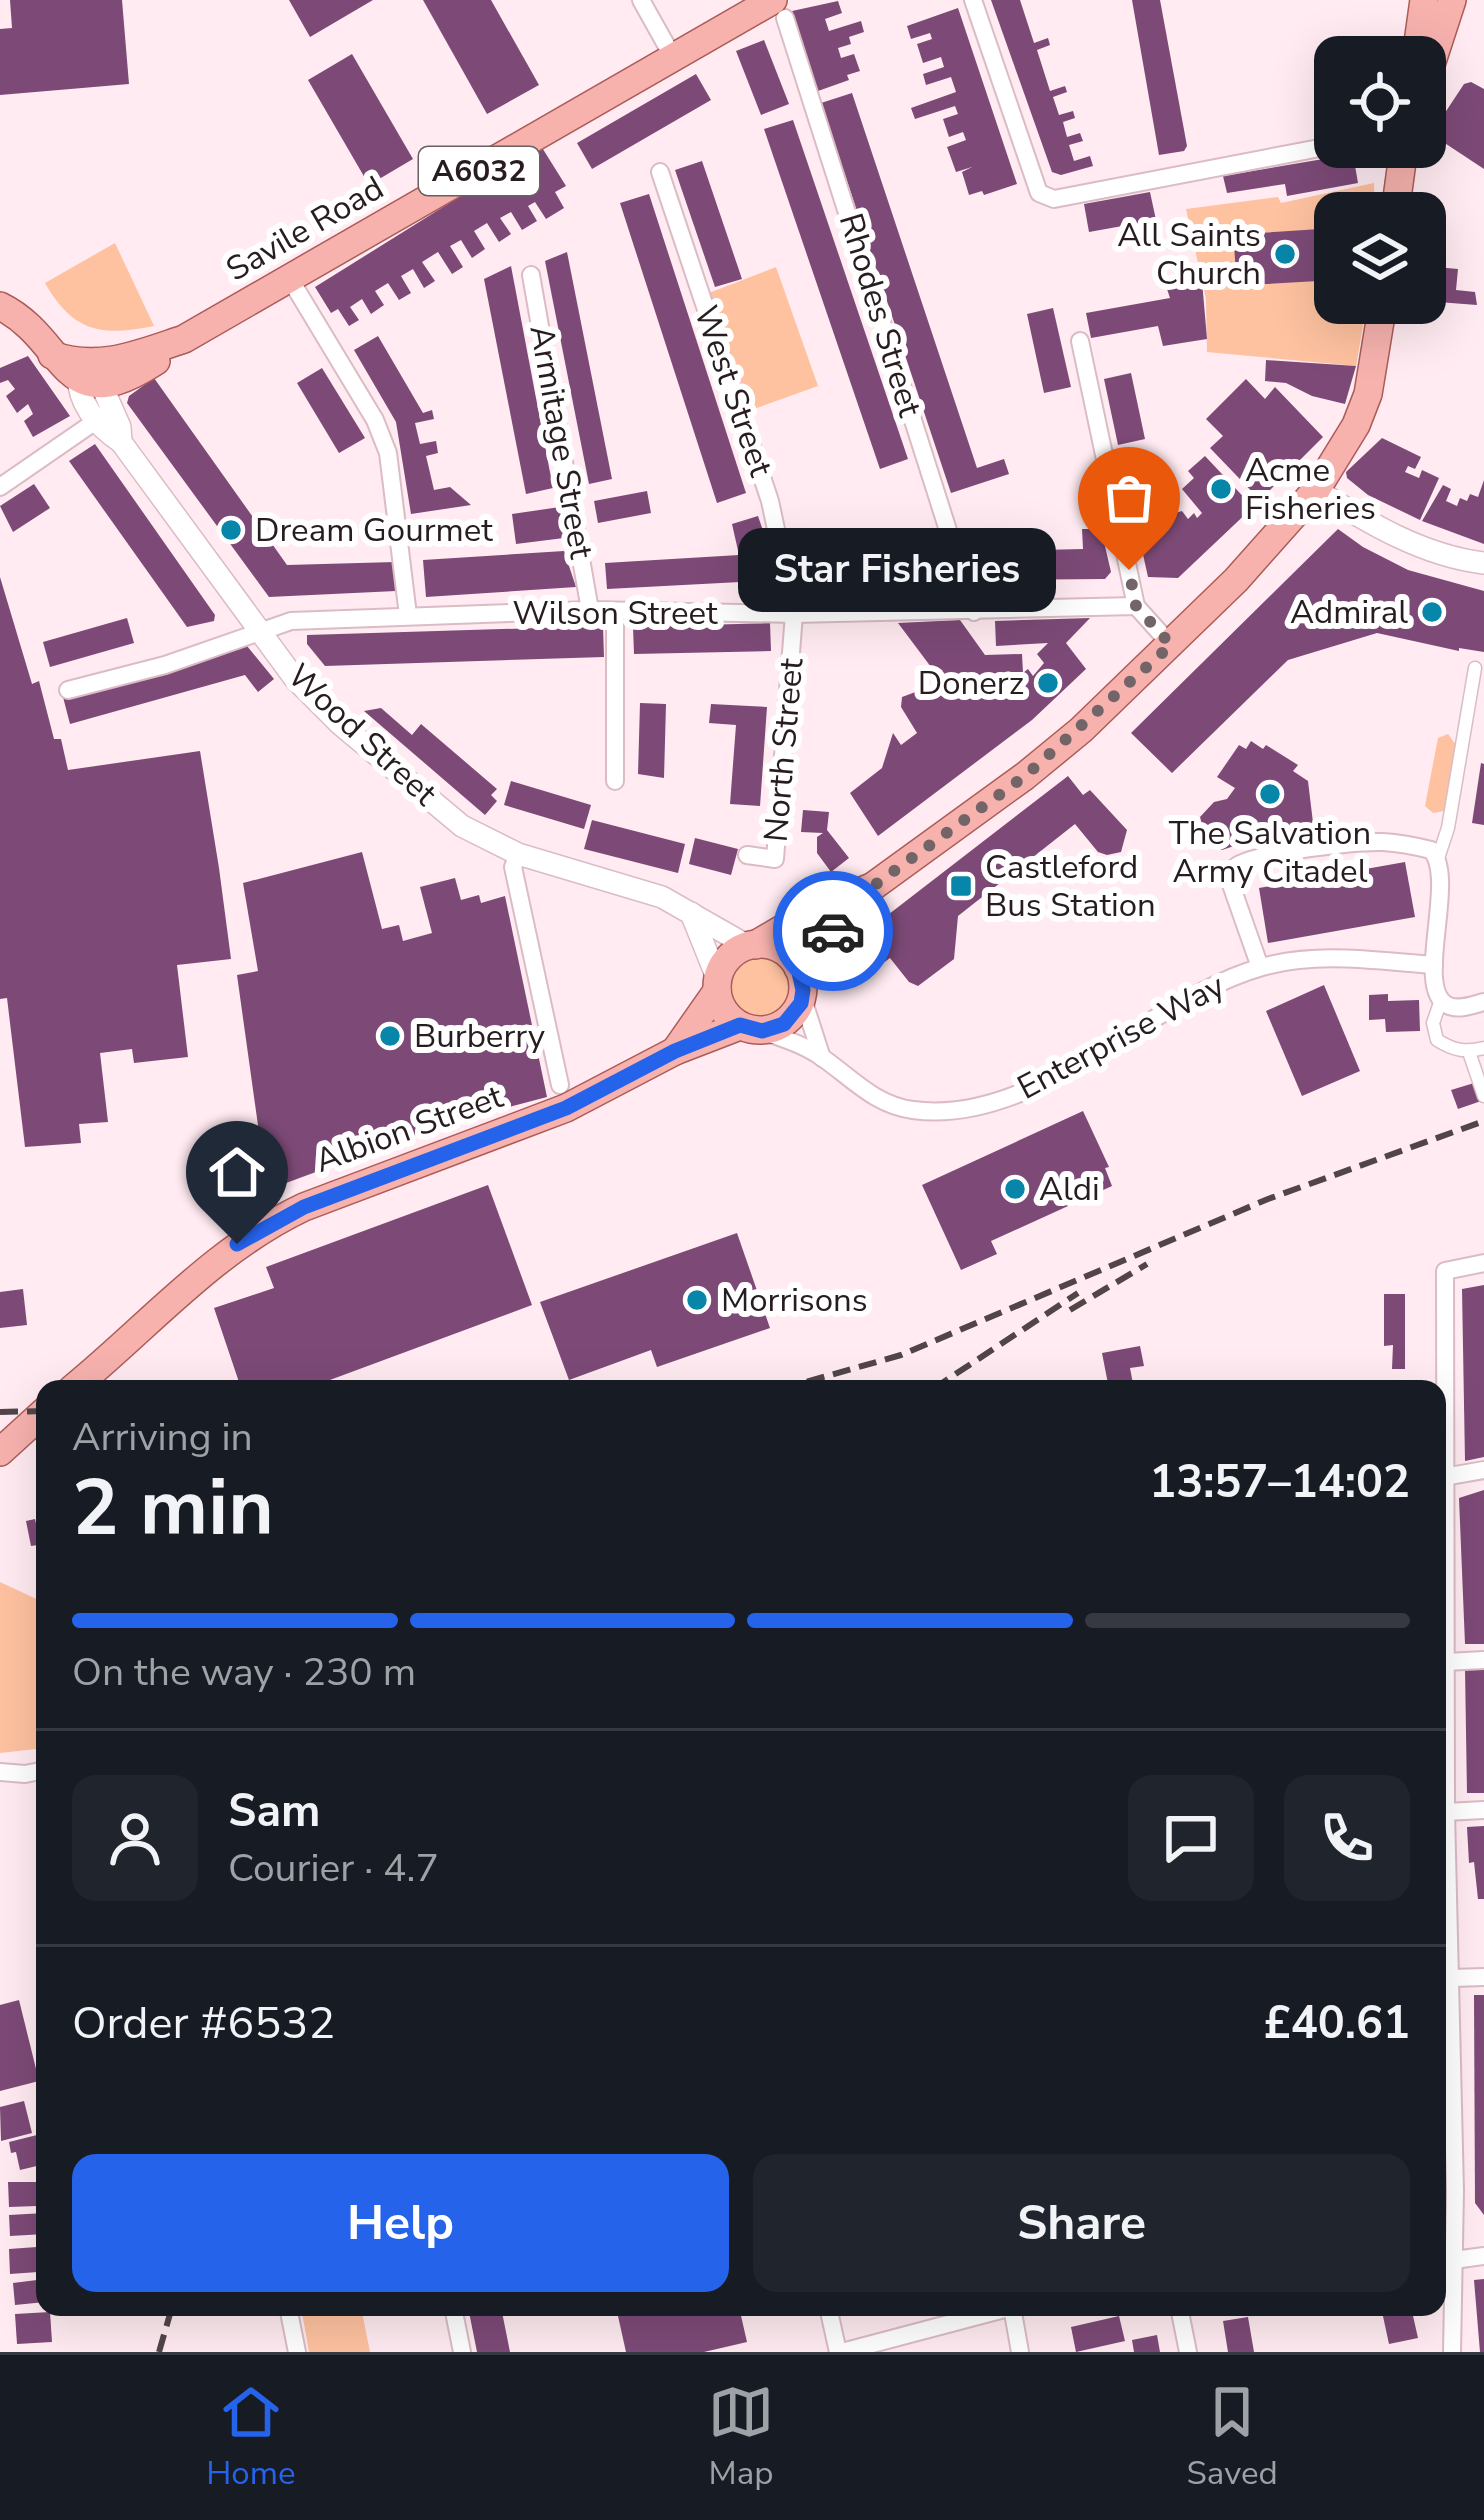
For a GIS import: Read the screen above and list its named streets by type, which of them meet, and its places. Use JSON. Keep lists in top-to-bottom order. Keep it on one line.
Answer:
{"streets":{"main road":["A6032","Savile Road","Albion Street"],"street":["Rhodes Street","West Street","Armitage Street","Wilson Street","Wood Street","North Street","Enterprise Way"]},"crossings":[["Savile Road","Rhodes Street"],["Savile Road","Wood Street"],["Rhodes Street","Wilson Street"],["West Street","Wilson Street"],["West Street","North Street"],["Armitage Street","Wilson Street"],["Wilson Street","Wood Street"],["Wilson Street","North Street"],["Wood Street","Enterprise Way"],["Wood Street","Albion Street"],["Enterprise Way","Albion Street"]],"places":{"other":["All Saints Church","Acme Fisheries","Dream Gourmet","Star Fisheries","Admiral","Donerz","The Salvation Army Citadel","Burberry","Aldi","Morrisons"],"transit":["Castleford Bus Station"]},"page":{"bubble":"Star Fisheries","heading":["2 min","Arriving in","13:57–14:02"],"panel":["Sam","Courier · 4.7","Order #6532","£40.61"],"bar":"On the way · 230 m","buttons":["Help","Share"],"tabs":["Home","Map","Saved"]}}
